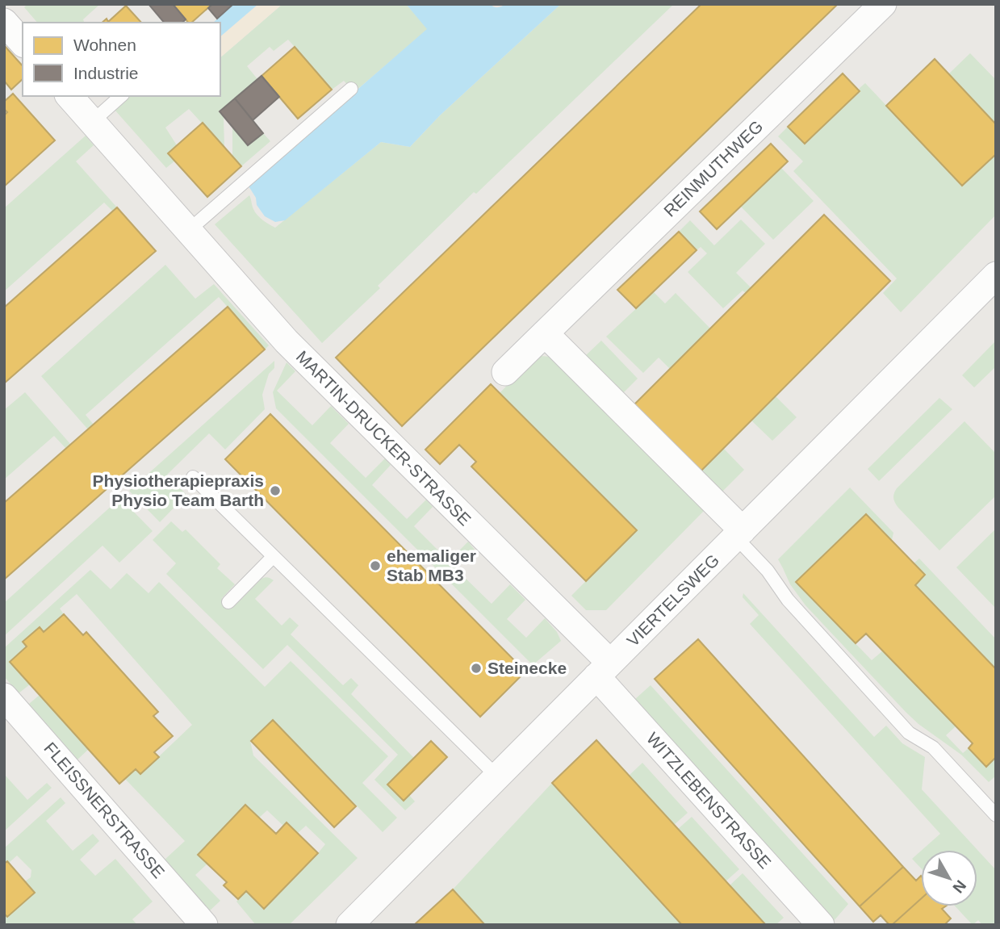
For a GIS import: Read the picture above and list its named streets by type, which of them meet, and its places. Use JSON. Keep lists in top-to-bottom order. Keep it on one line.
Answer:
{"streets":{"street":["REINMUTHWEG","MARTIN-DRUCKER-STRASSE","VIERTELSWEG","WITZLEBENSTRASSE","FLEISSNERSTRASSE"]},"crossings":[["MARTIN-DRUCKER-STRASSE","VIERTELSWEG"],["MARTIN-DRUCKER-STRASSE","WITZLEBENSTRASSE"],["VIERTELSWEG","WITZLEBENSTRASSE"]],"places":["Physiotherapiepraxis Physio Team Barth","ehemaliger Stab MB3","Steinecke"],"legend":["Wohnen","Industrie"],"north":"bottom right"}
